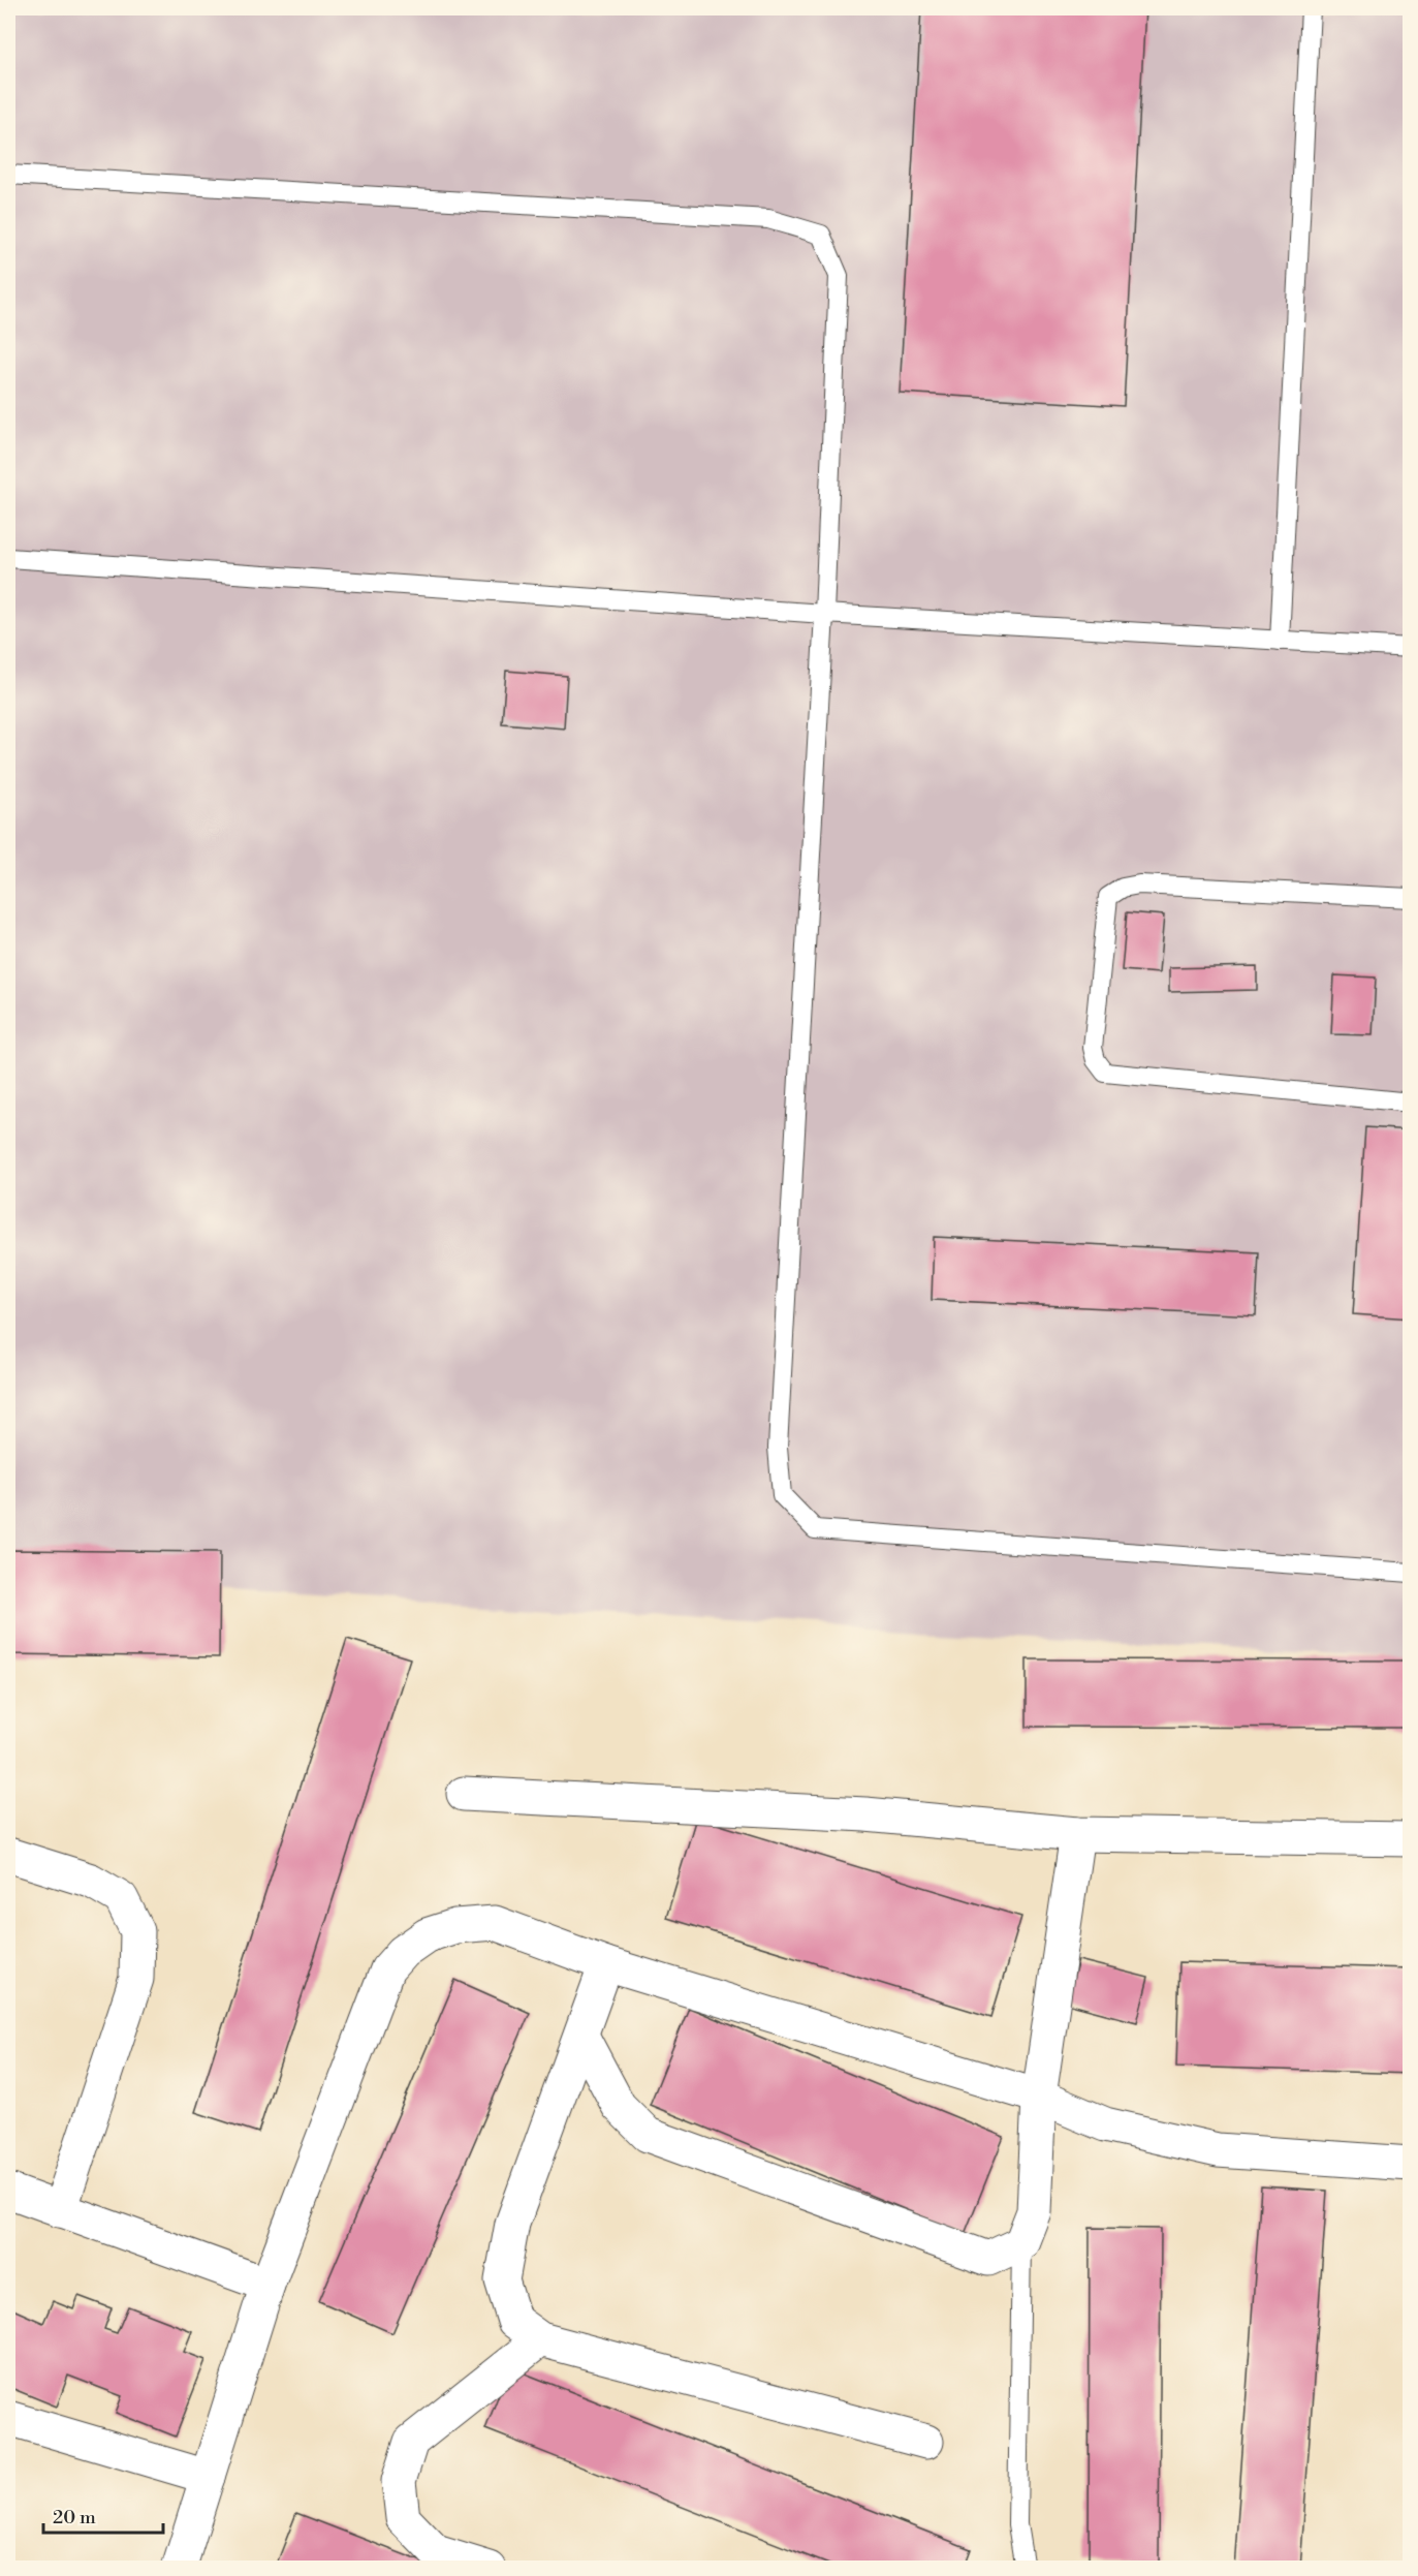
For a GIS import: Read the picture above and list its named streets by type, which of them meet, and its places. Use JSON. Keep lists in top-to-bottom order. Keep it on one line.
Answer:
{"scale_bar":"20 m"}
